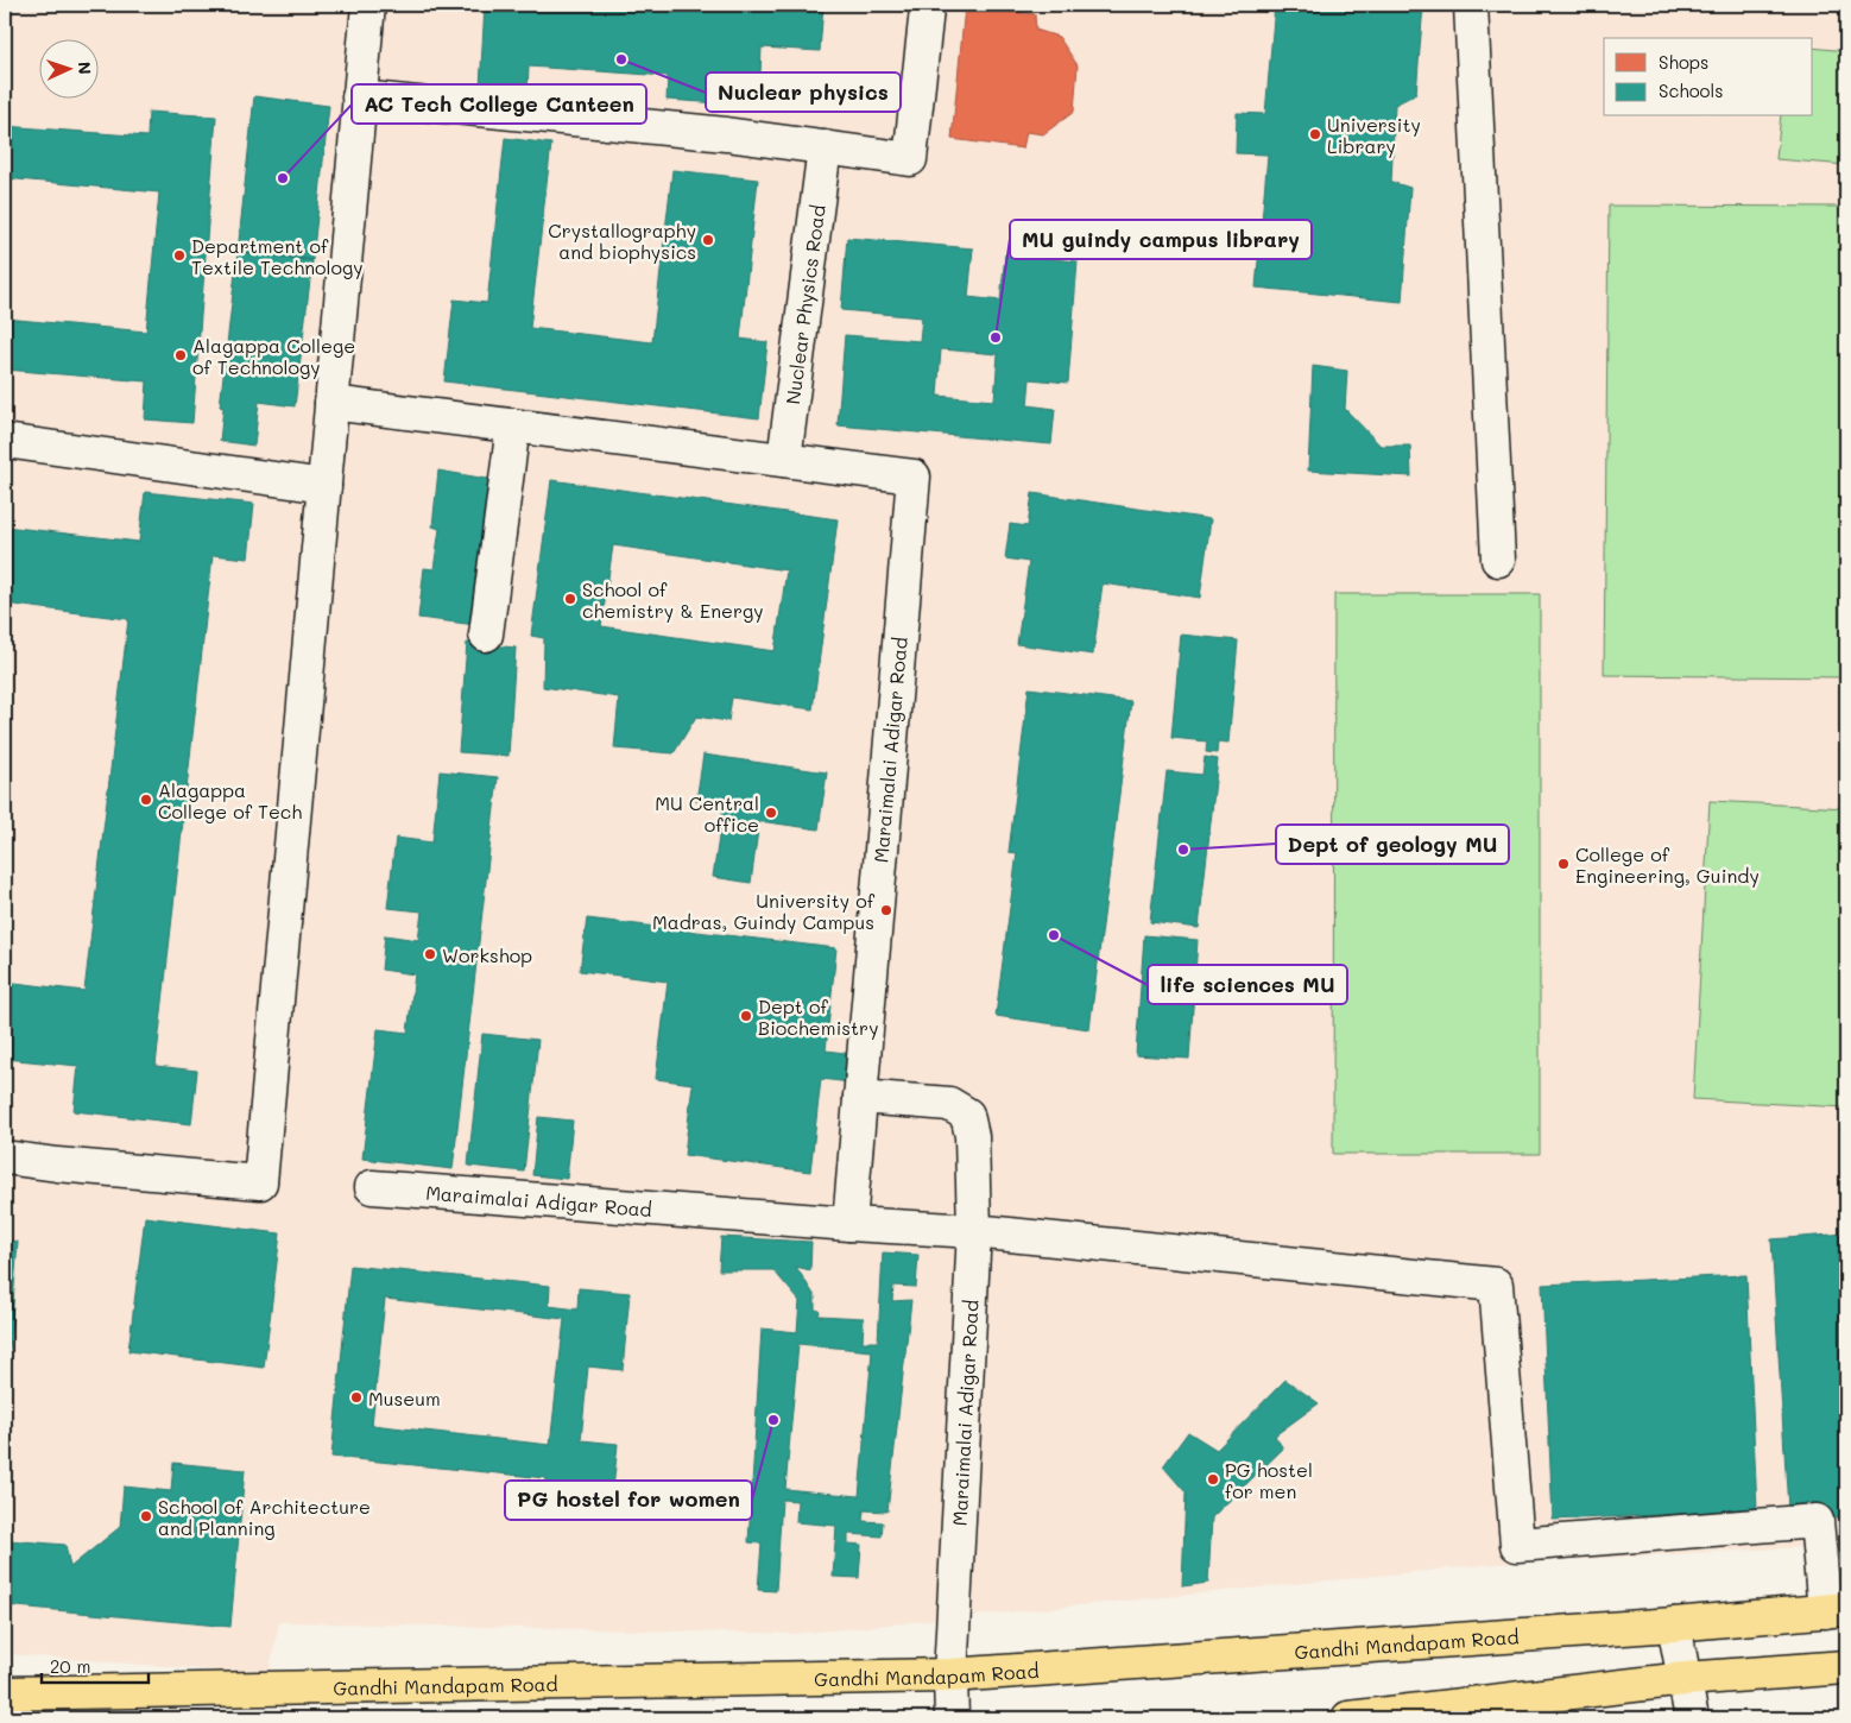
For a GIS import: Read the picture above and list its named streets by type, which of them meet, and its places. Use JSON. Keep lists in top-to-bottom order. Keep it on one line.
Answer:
{"streets":{"main road":["Gandhi Mandapam Road"],"lane":["Nuclear Physics Road","Maraimalai Adigar Road"]},"crossings":[["Nuclear Physics Road","Maraimalai Adigar Road"],["Maraimalai Adigar Road","Gandhi Mandapam Road"]],"places":["Nuclear physics","University Library","AC Tech College Canteen","Crystallography and biophysics","Department of Textile Technology","MU guindy campus library","Alagappa College of Technology","School of chemistry & Energy","Alagappa College of Tech","MU Central office","Dept of geology MU","College of Engineering, Guindy","University of Madras, Guindy Campus","life sciences MU","Workshop","Dept of Biochemistry","Museum","PG hostel for women","PG hostel for men","School of Architecture and Planning"],"legend":["Shops","Schools"],"scale_bar":"20 m","north":"right"}
